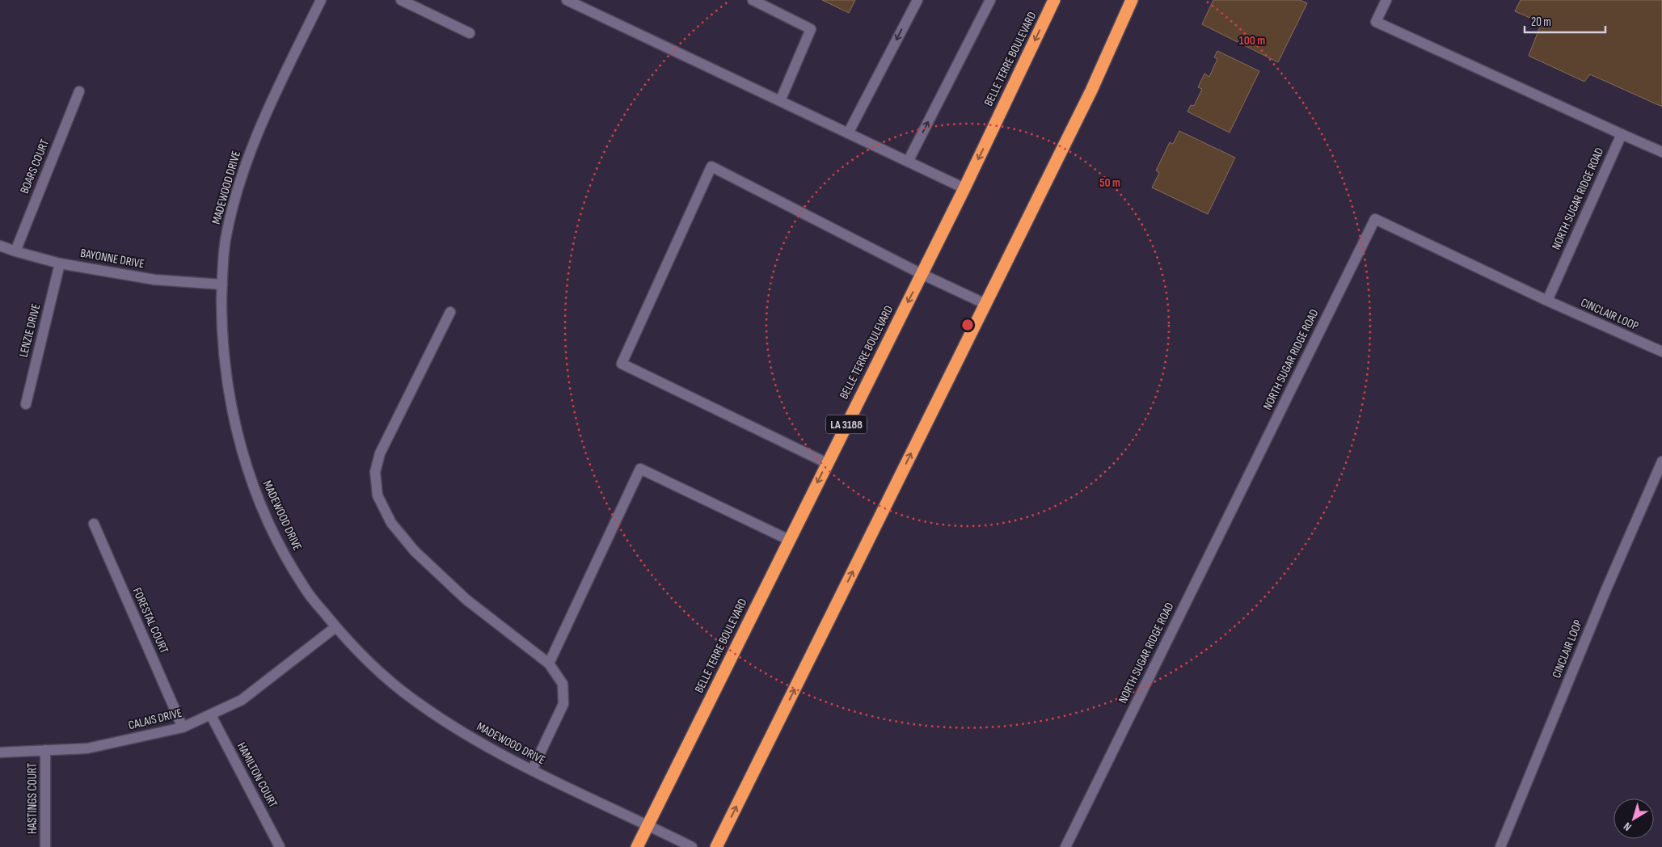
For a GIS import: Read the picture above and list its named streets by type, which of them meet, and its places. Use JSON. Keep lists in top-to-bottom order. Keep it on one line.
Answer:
{"streets":{"highway":["BELLE TERRE BOULEVARD","LA 3188"],"street":["BOARS COURT","MADEWOOD DRIVE","NORTH SUGAR RIDGE ROAD","BAYONNE DRIVE","CINCLAIR LOOP","LENZIE DRIVE","FORESTAL COURT","CALAIS DRIVE","HAMILTON COURT","HASTINGS COURT"]},"crossings":[["BELLE TERRE BOULEVARD","MADEWOOD DRIVE"],["BOARS COURT","BAYONNE DRIVE"],["MADEWOOD DRIVE","BAYONNE DRIVE"],["MADEWOOD DRIVE","CALAIS DRIVE"],["NORTH SUGAR RIDGE ROAD","CINCLAIR LOOP"],["BAYONNE DRIVE","LENZIE DRIVE"],["FORESTAL COURT","CALAIS DRIVE"],["CALAIS DRIVE","HAMILTON COURT"],["CALAIS DRIVE","HASTINGS COURT"]],"scale_bar":"20 m","north":"bottom left","rings":["100 m","50 m"]}
